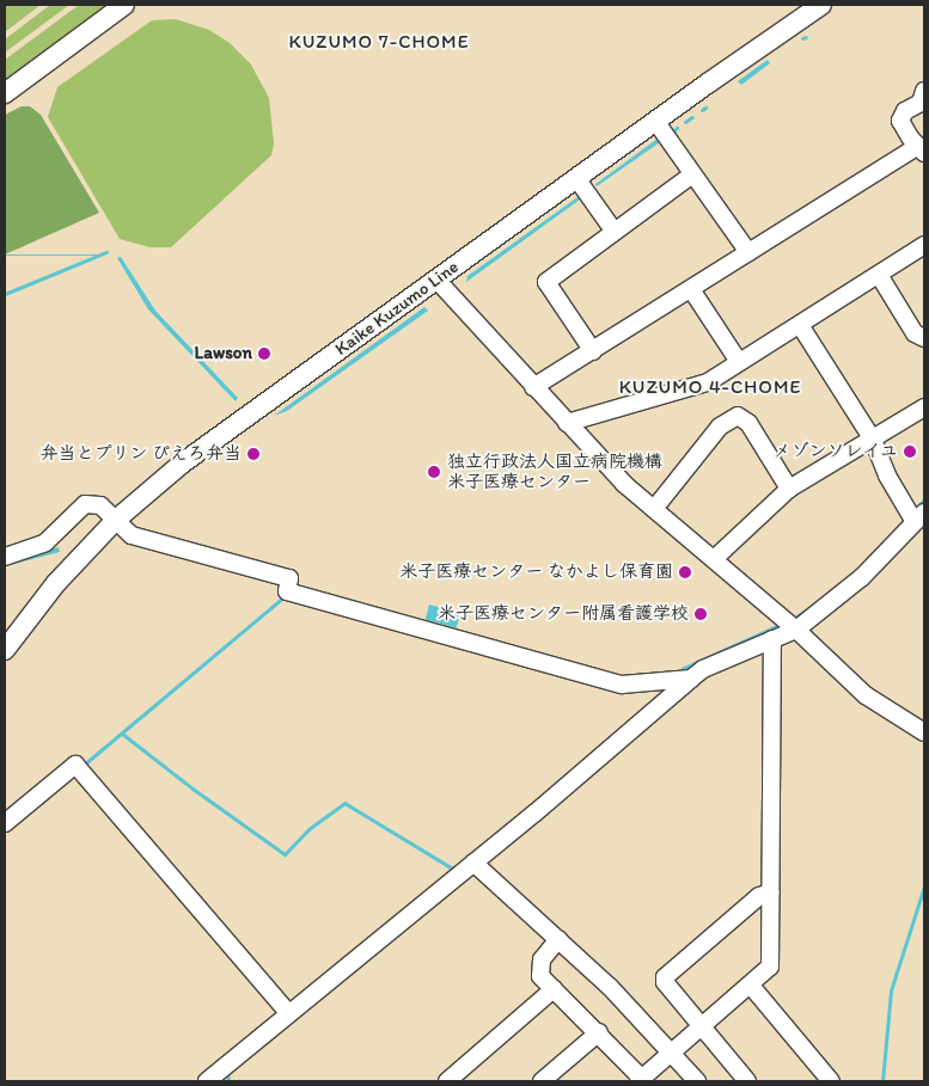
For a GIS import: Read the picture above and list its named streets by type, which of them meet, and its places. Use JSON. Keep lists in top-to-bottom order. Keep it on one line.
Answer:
{"streets":{"main road":["Kaike Kuzumo Line"]},"districts":["KUZUMO 7-CHOME","KUZUMO 4-CHOME"],"places":["Lawson","メゾンソレイユ","弁当とプリン ぴえろ弁当","独立行政法人国立病院機構 米子医療センター","米子医療センター なかよし保育園","米子医療センター附属看護学校"]}
